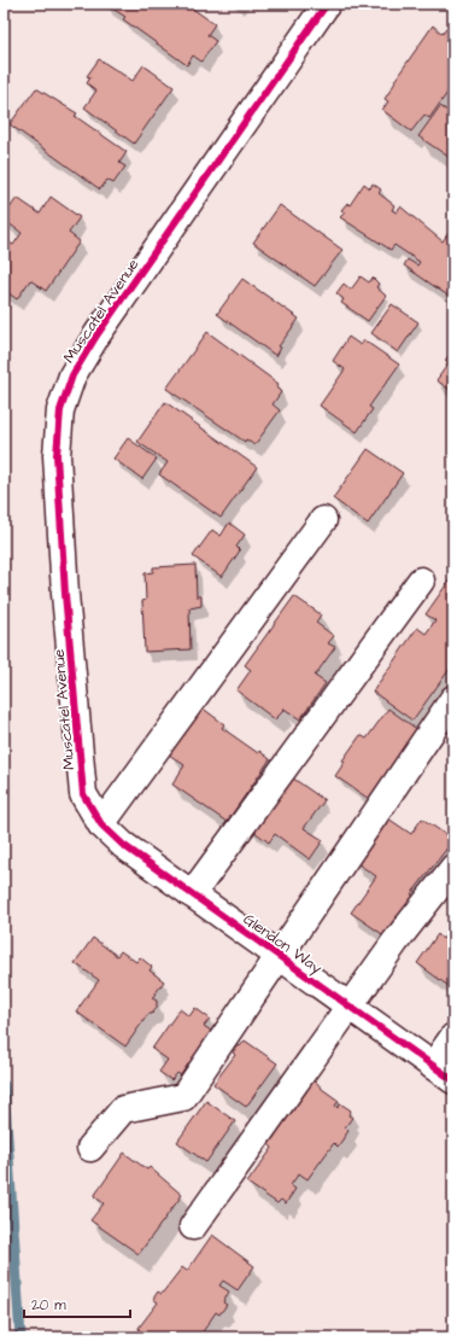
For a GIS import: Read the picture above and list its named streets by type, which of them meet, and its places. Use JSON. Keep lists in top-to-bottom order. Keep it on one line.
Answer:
{"streets":{"street":["Muscatel Avenue","Glendon Way"]},"crossings":[["Muscatel Avenue","Glendon Way"]],"scale_bar":"20 m"}
